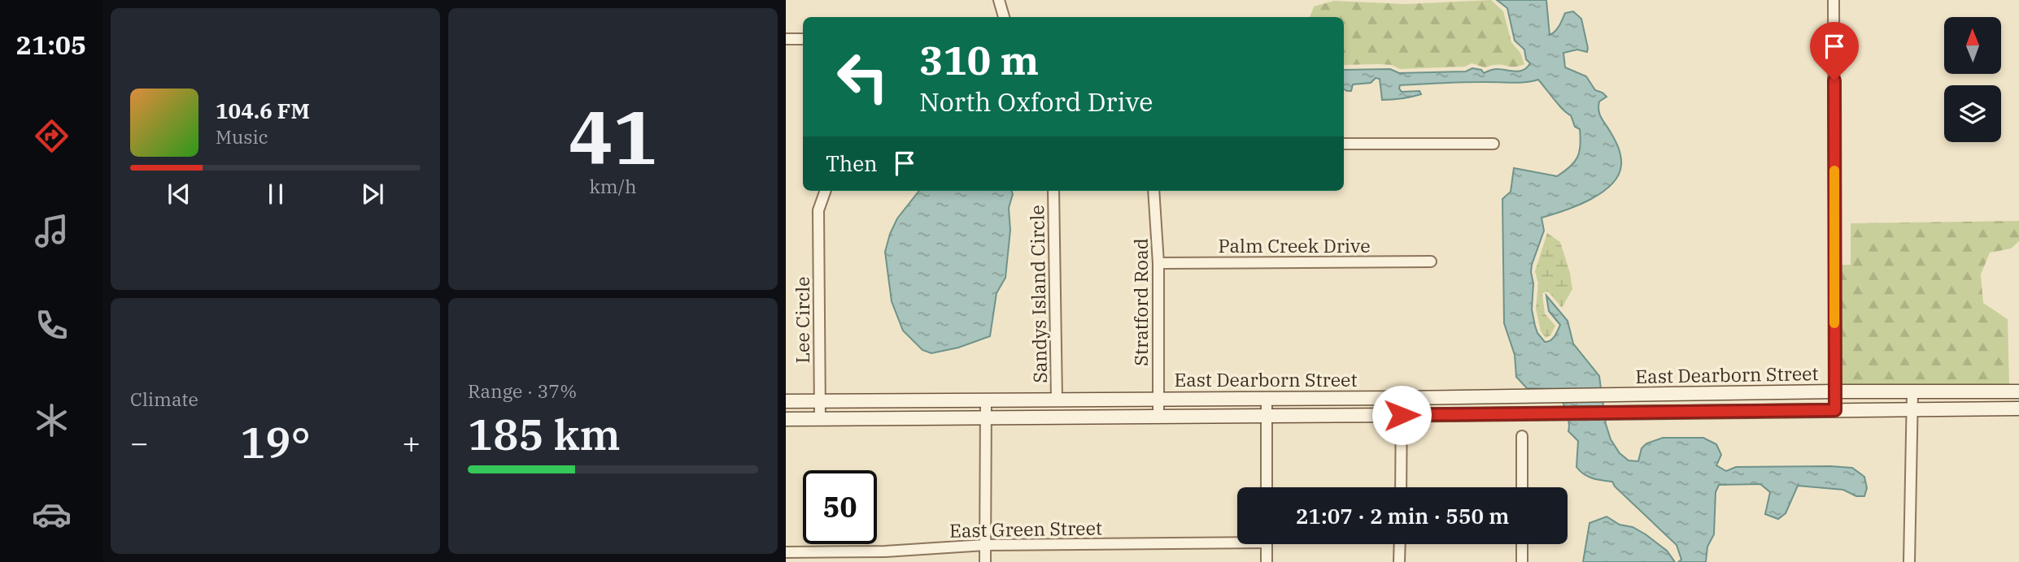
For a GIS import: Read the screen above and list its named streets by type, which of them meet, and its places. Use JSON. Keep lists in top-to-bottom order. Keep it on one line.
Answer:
{"streets":{"main road":["East Dearborn Street"],"street":["Palm Creek Drive","Sandys Island Circle","Stratford Road","Lee Circle","East Green Street"]},"crossings":[["Palm Creek Drive","Stratford Road"],["Sandys Island Circle","East Dearborn Street"],["Stratford Road","East Dearborn Street"],["Lee Circle","East Dearborn Street"]],"north":"top","page":{"tabs":"21:05","tile":[["41","km/h"],"Climate",["Range · 37%","185 km"]],"turn":["310 m","North Oxford Drive"],"song":["104.6 FM","Music"],"then":"Then","heat":["−","19°","+"],"limit":"50","trip":"21:07 · 2 min · 550 m"}}
